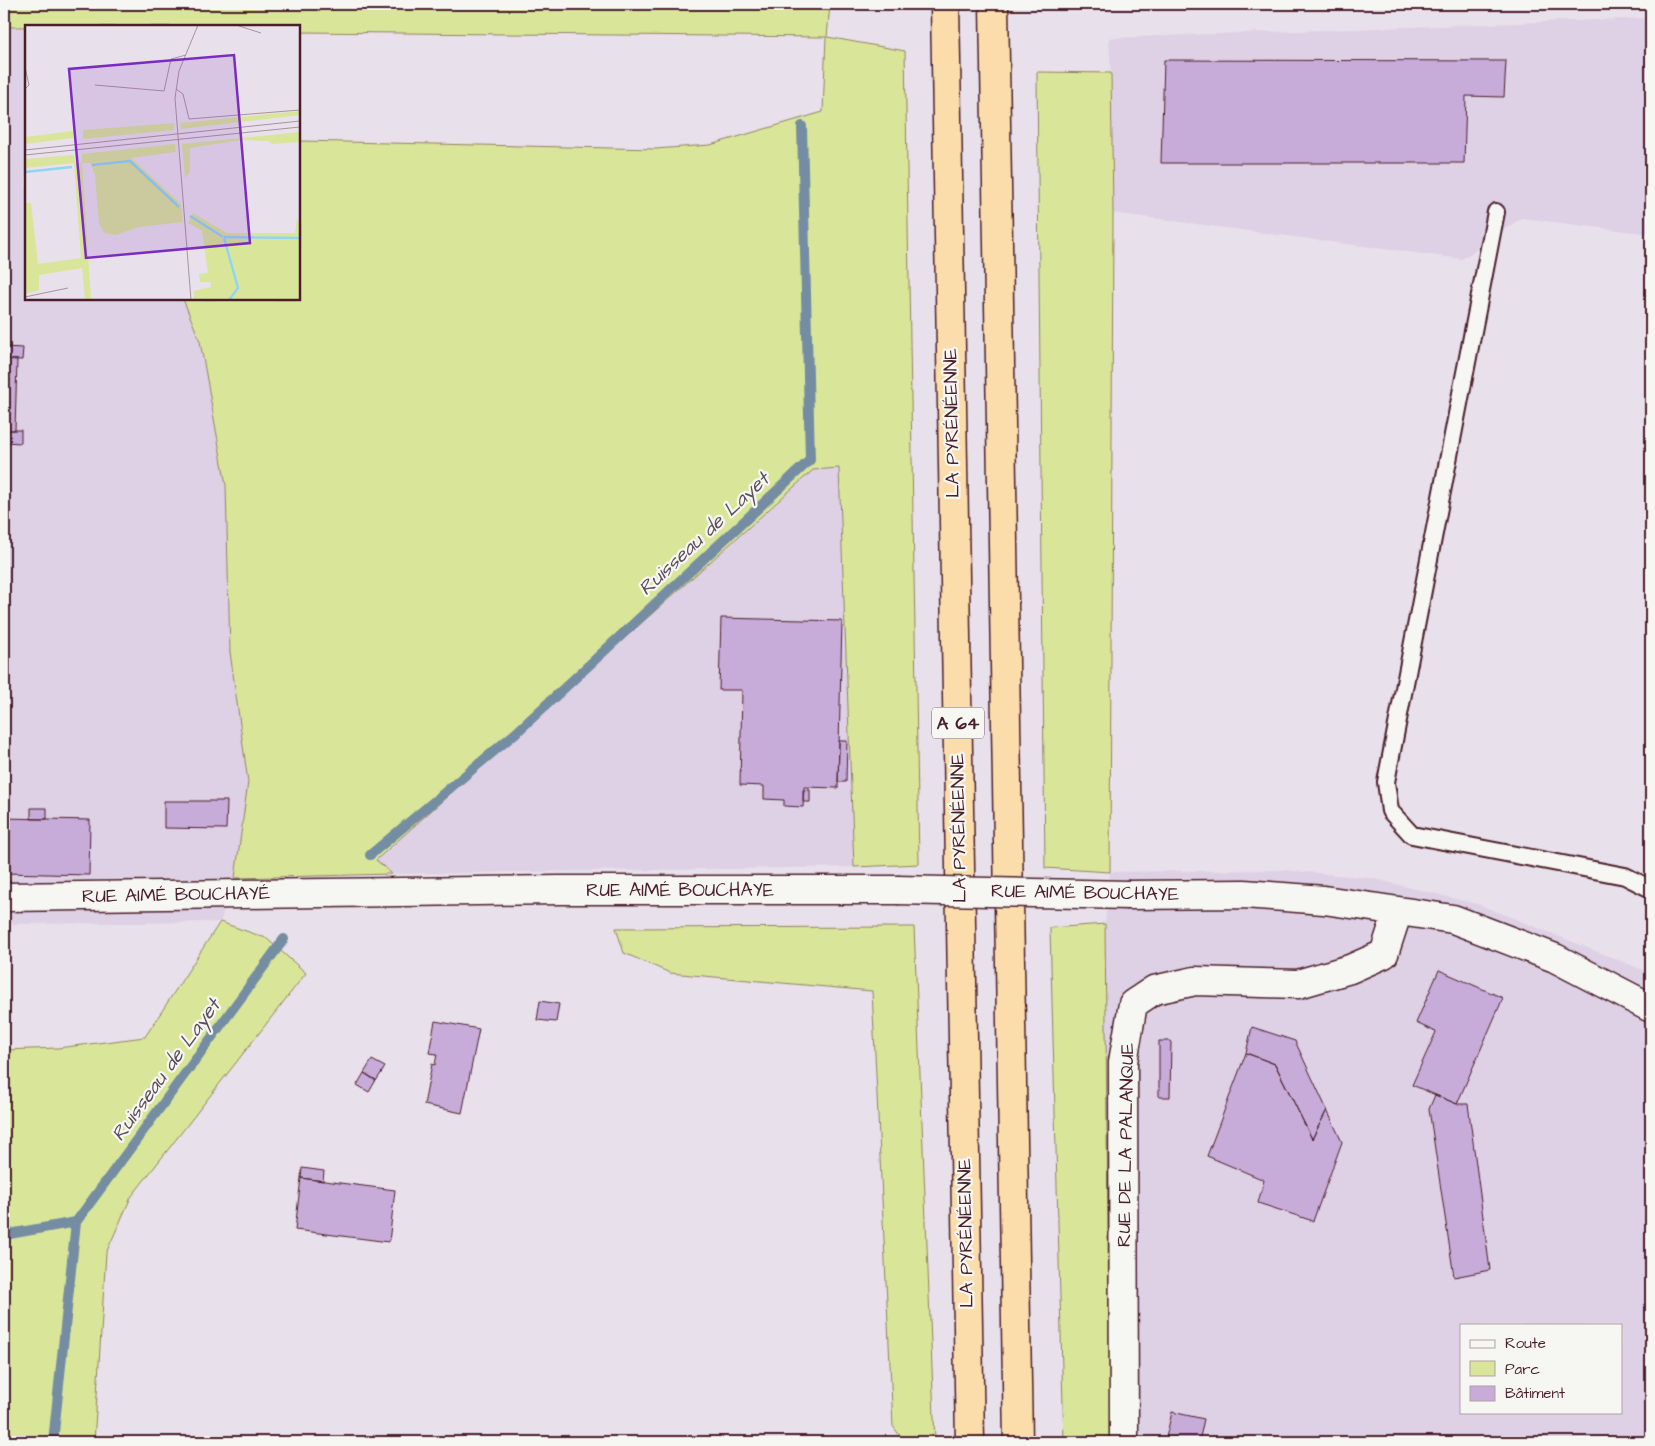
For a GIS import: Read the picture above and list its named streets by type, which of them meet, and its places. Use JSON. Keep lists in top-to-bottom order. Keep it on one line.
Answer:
{"streets":{"highway":["LA PYRÉNÉENNE","A 64"],"street":["RUE AIMÉ BOUCHAYE","RUE AIMÉ BOUCHAYÉ","RUE DE LA PALANQUE"]},"crossings":[["RUE AIMÉ BOUCHAYE","RUE AIMÉ BOUCHAYÉ"],["RUE AIMÉ BOUCHAYE","RUE DE LA PALANQUE"]],"water":["Ruisseau de Layet"],"legend":["Route","Parc","Bâtiment"]}
